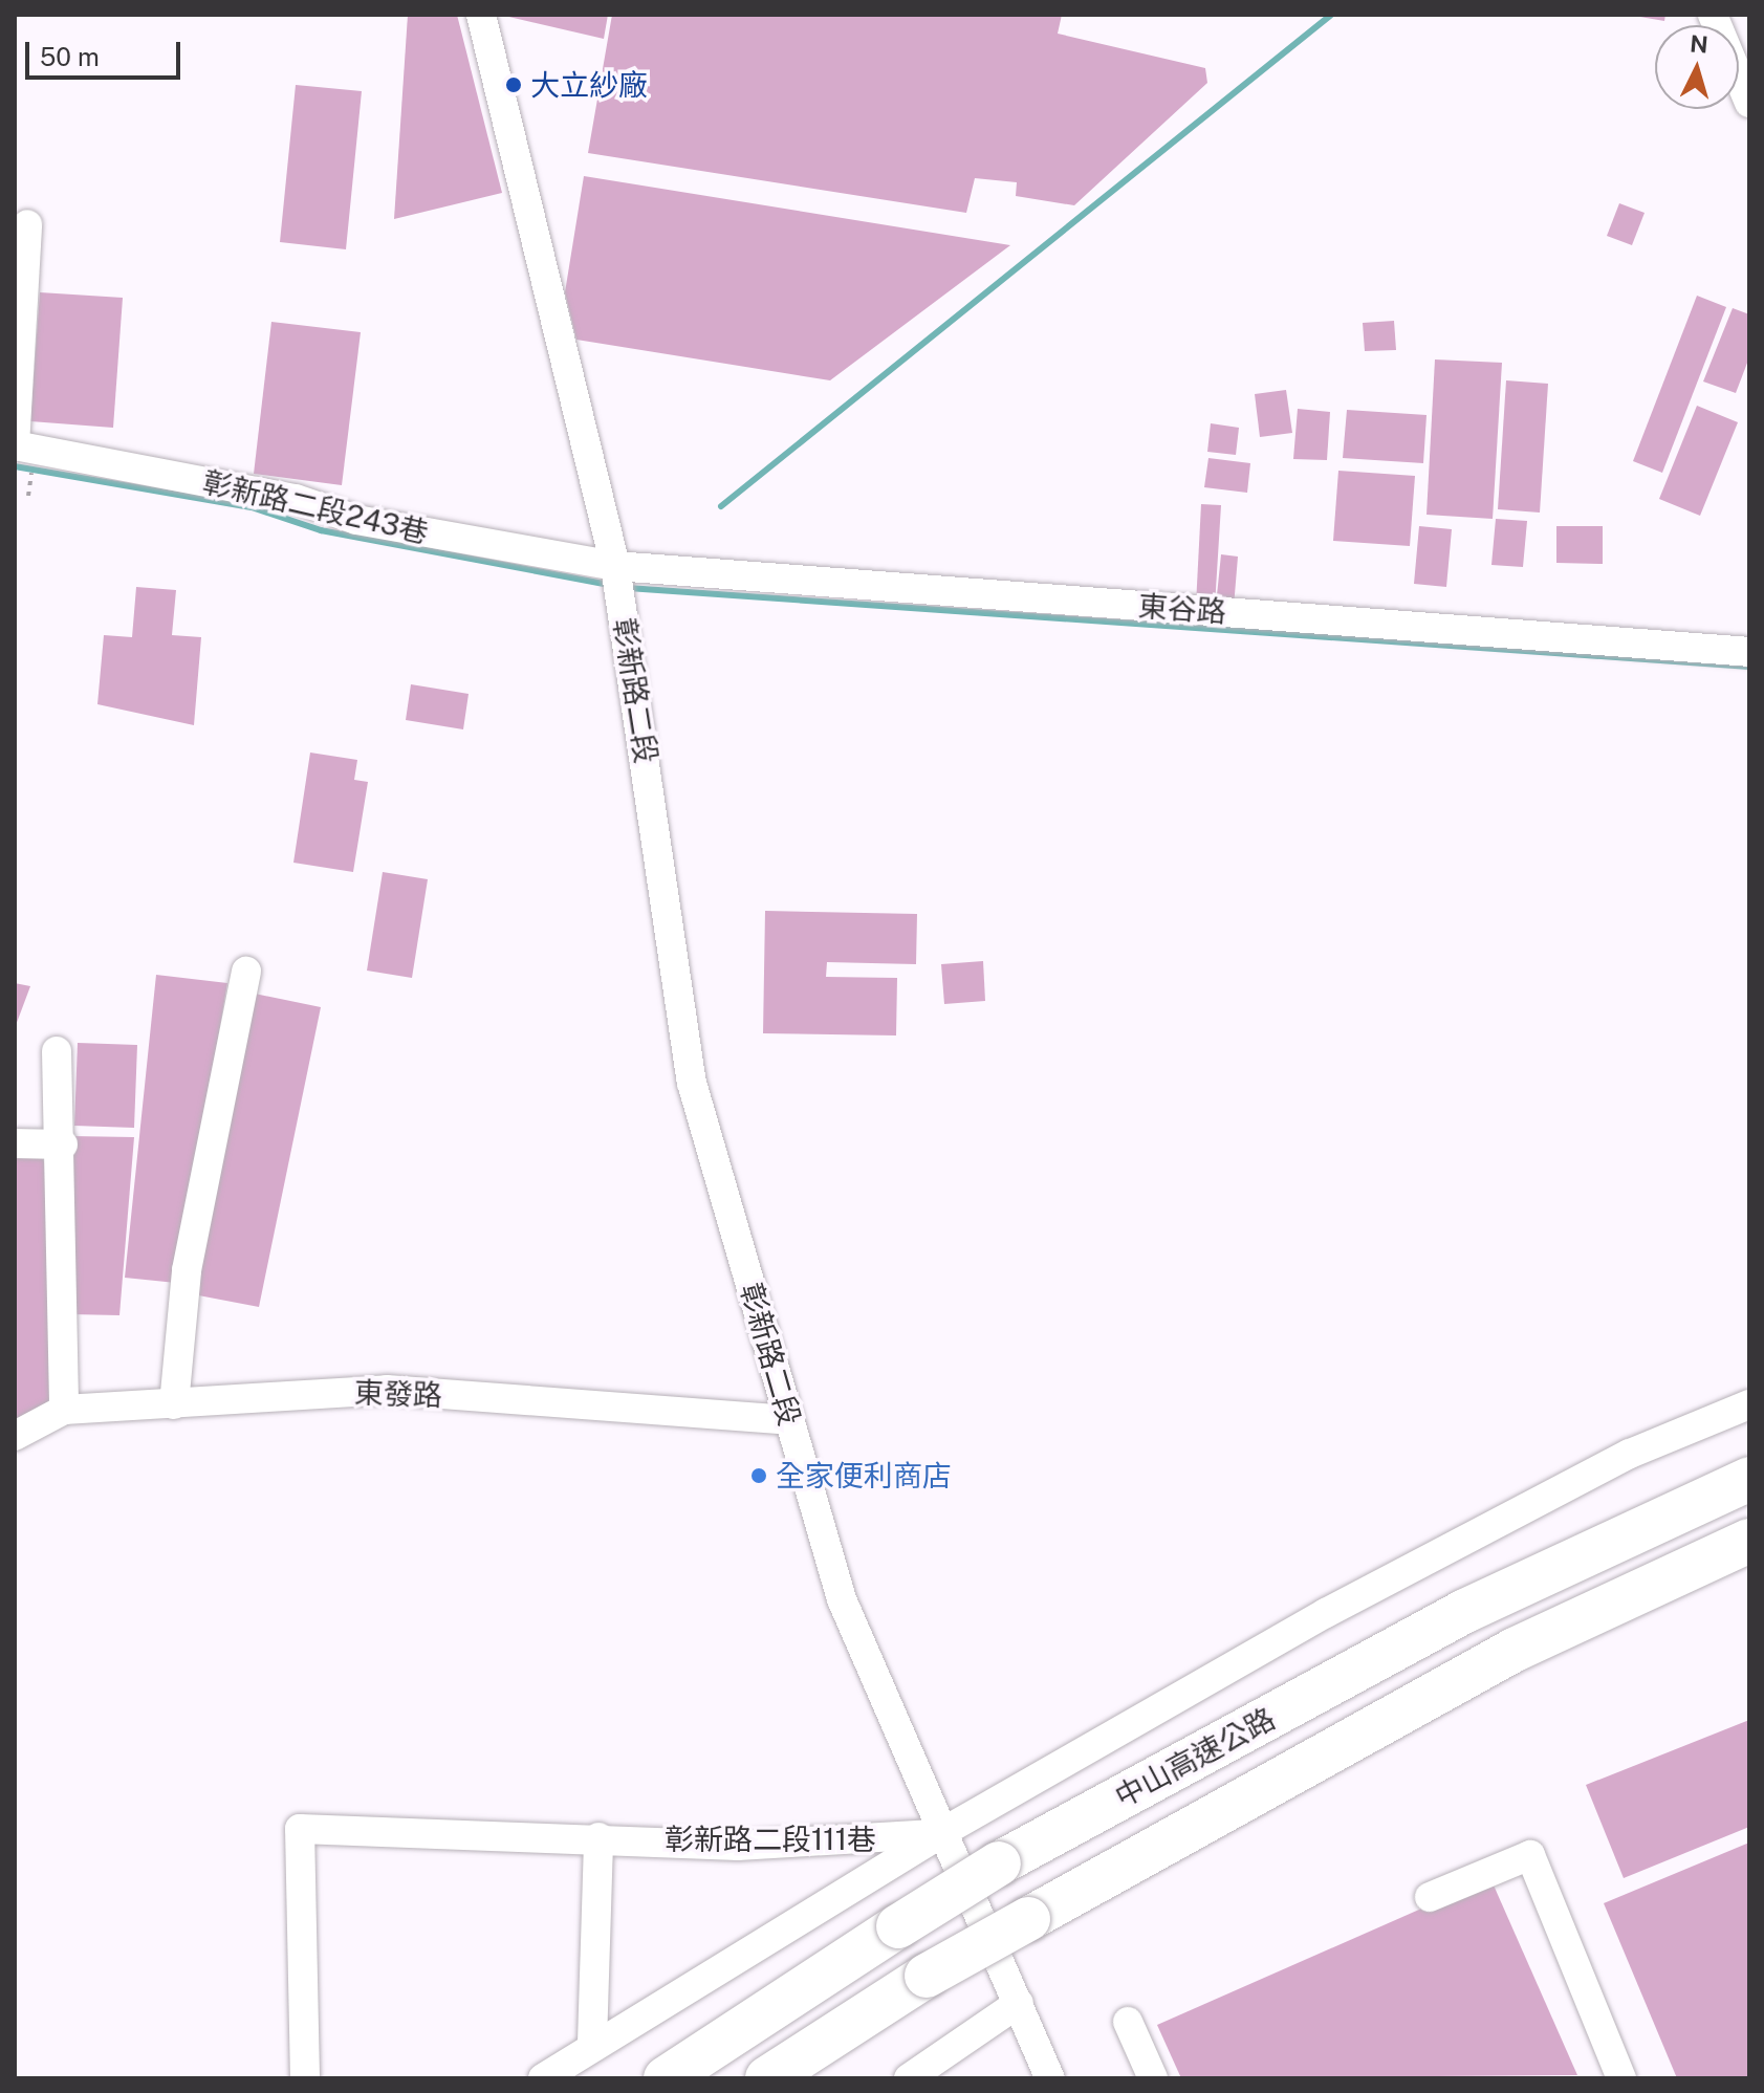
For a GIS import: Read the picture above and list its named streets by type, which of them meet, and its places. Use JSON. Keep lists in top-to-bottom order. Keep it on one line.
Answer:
{"streets":{"highway":["中山高速公路"],"street":["彰新路二段243巷","東谷路","彰新路二段","東發路","彰新路二段111巷"]},"crossings":[["彰新路二段243巷","東谷路"],["彰新路二段243巷","彰新路二段"],["東谷路","彰新路二段"],["彰新路二段","東發路"],["彰新路二段","彰新路二段111巷"]],"places":["大立紗廠","全家便利商店"],"scale_bar":"50 m","north":"top"}
